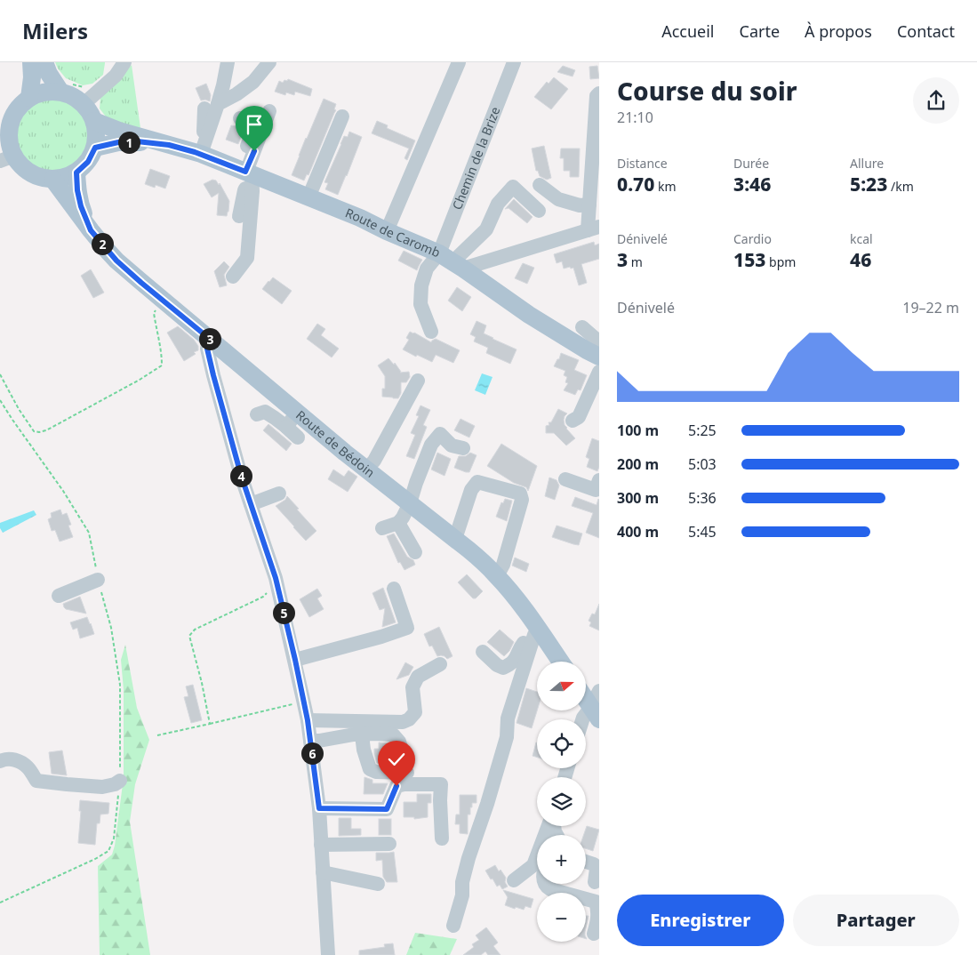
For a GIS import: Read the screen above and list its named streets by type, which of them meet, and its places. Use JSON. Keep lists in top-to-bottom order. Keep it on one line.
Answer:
{"streets":{"main road":["Route de Caromb","Route de Bédoin"],"street":["Chemin de la Brize"]},"crossings":[["Chemin de la Brize","Route de Caromb"]],"north":"right","page":{"header":"Milers","nav":["Accueil","Carte","À propos","Contact"],"heading":["Course du soir","21:10"],"pins":["1","2","3","4","5","6"],"stats":[["Distance","0.70 km"],["Durée","3:46"],["Allure","5:23 /km"],["Dénivelé","3 m"],["Cardio","153 bpm"],["kcal","46"]],"chart":["Dénivelé","19–22 m"],"list":[{"name":"100 m","note":"5:25"},{"name":"200 m","note":"5:03"},{"name":"300 m","note":"5:36"},{"name":"400 m","note":"5:45"}],"map_buttons":["+","−"],"buttons":["Enregistrer","Partager"]}}
